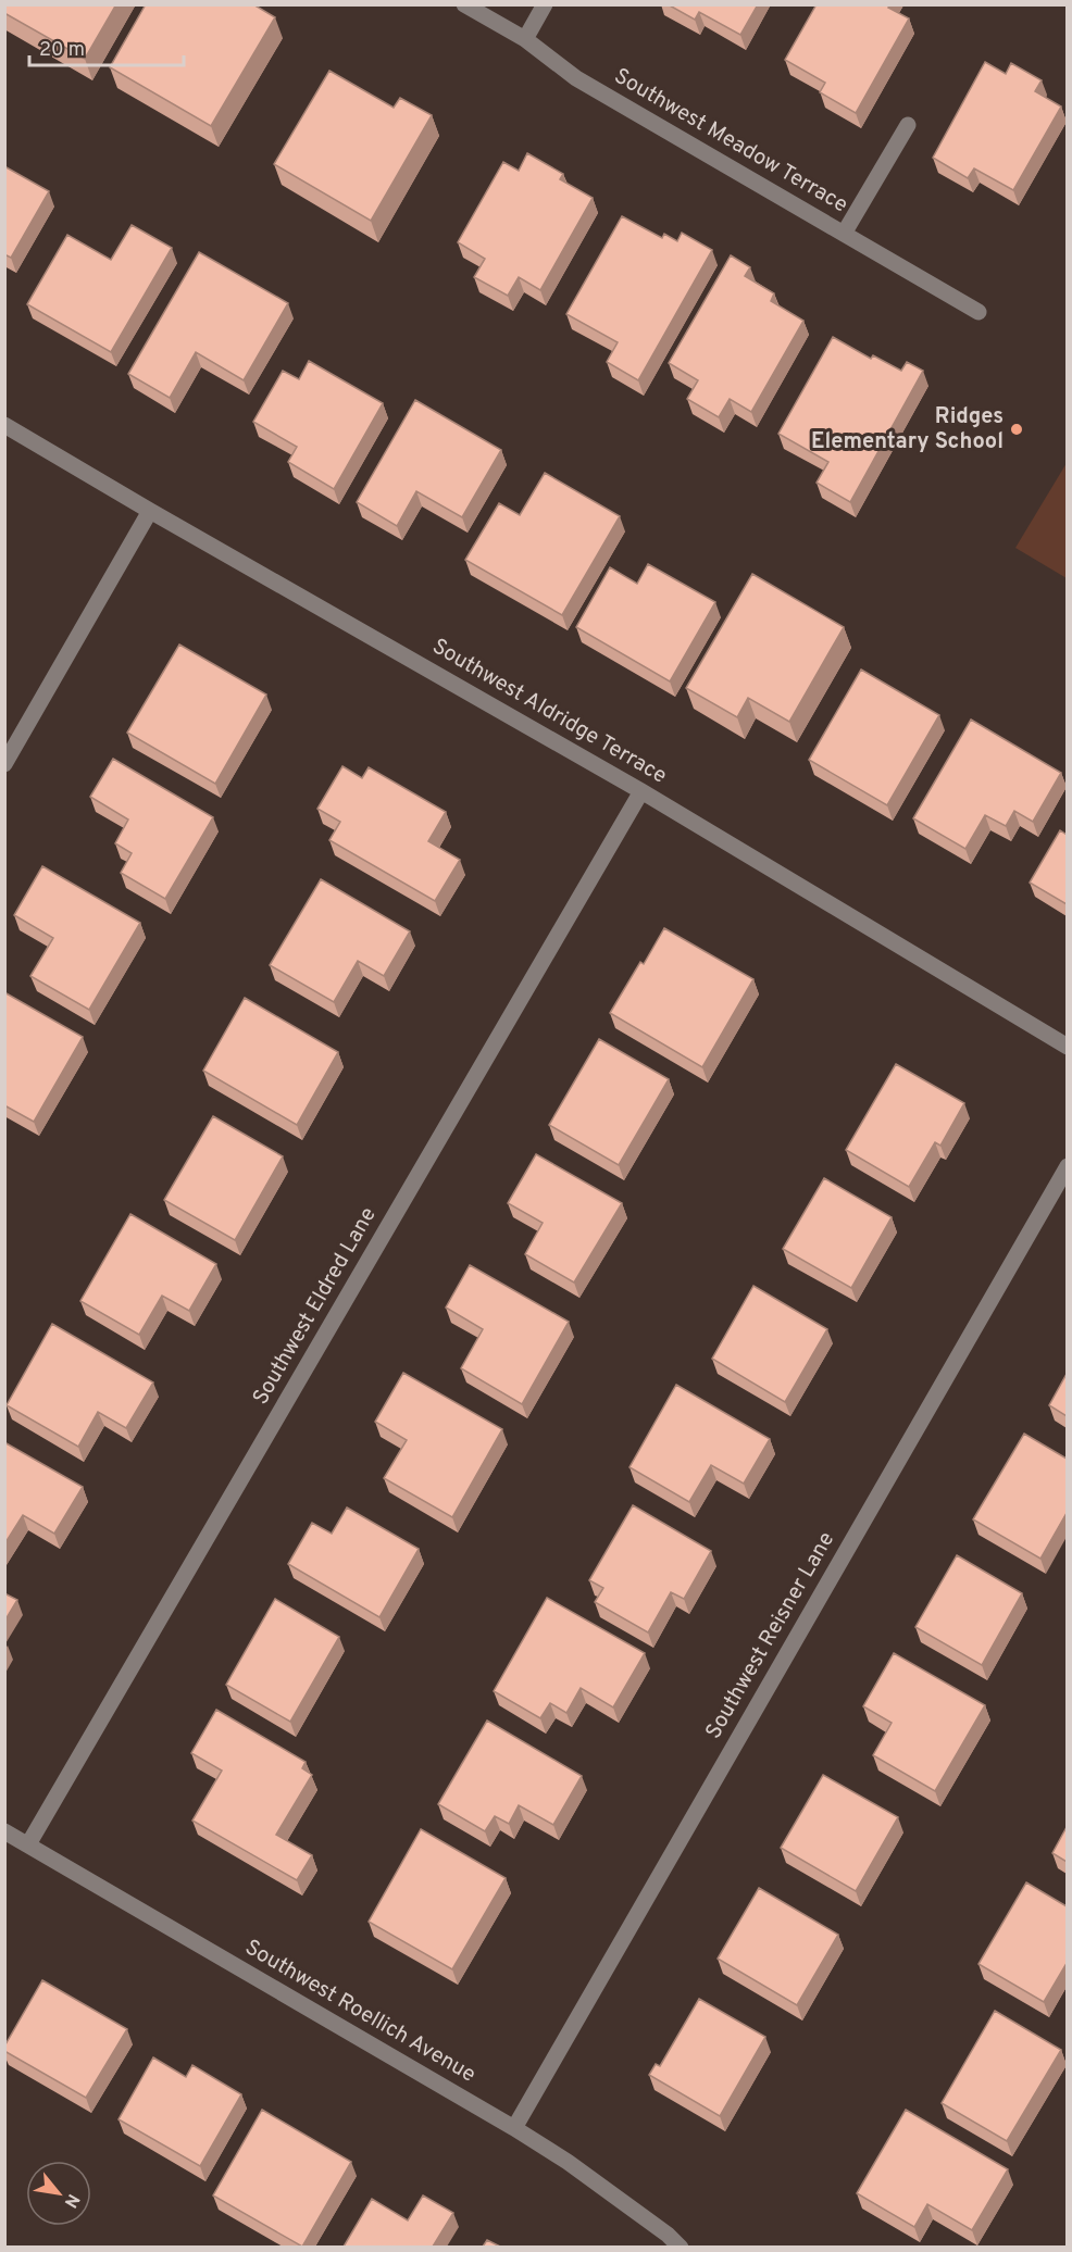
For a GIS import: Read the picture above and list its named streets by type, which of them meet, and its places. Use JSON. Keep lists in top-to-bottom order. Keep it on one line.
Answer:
{"streets":{"street":["Southwest Meadow Terrace","Southwest Aldridge Terrace","Southwest Eldred Lane","Southwest Reisner Lane","Southwest Roellich Avenue"]},"crossings":[["Southwest Aldridge Terrace","Southwest Eldred Lane"],["Southwest Eldred Lane","Southwest Roellich Avenue"],["Southwest Reisner Lane","Southwest Roellich Avenue"]],"places":["Ridges Elementary School"],"scale_bar":"20 m","north":"bottom right"}
